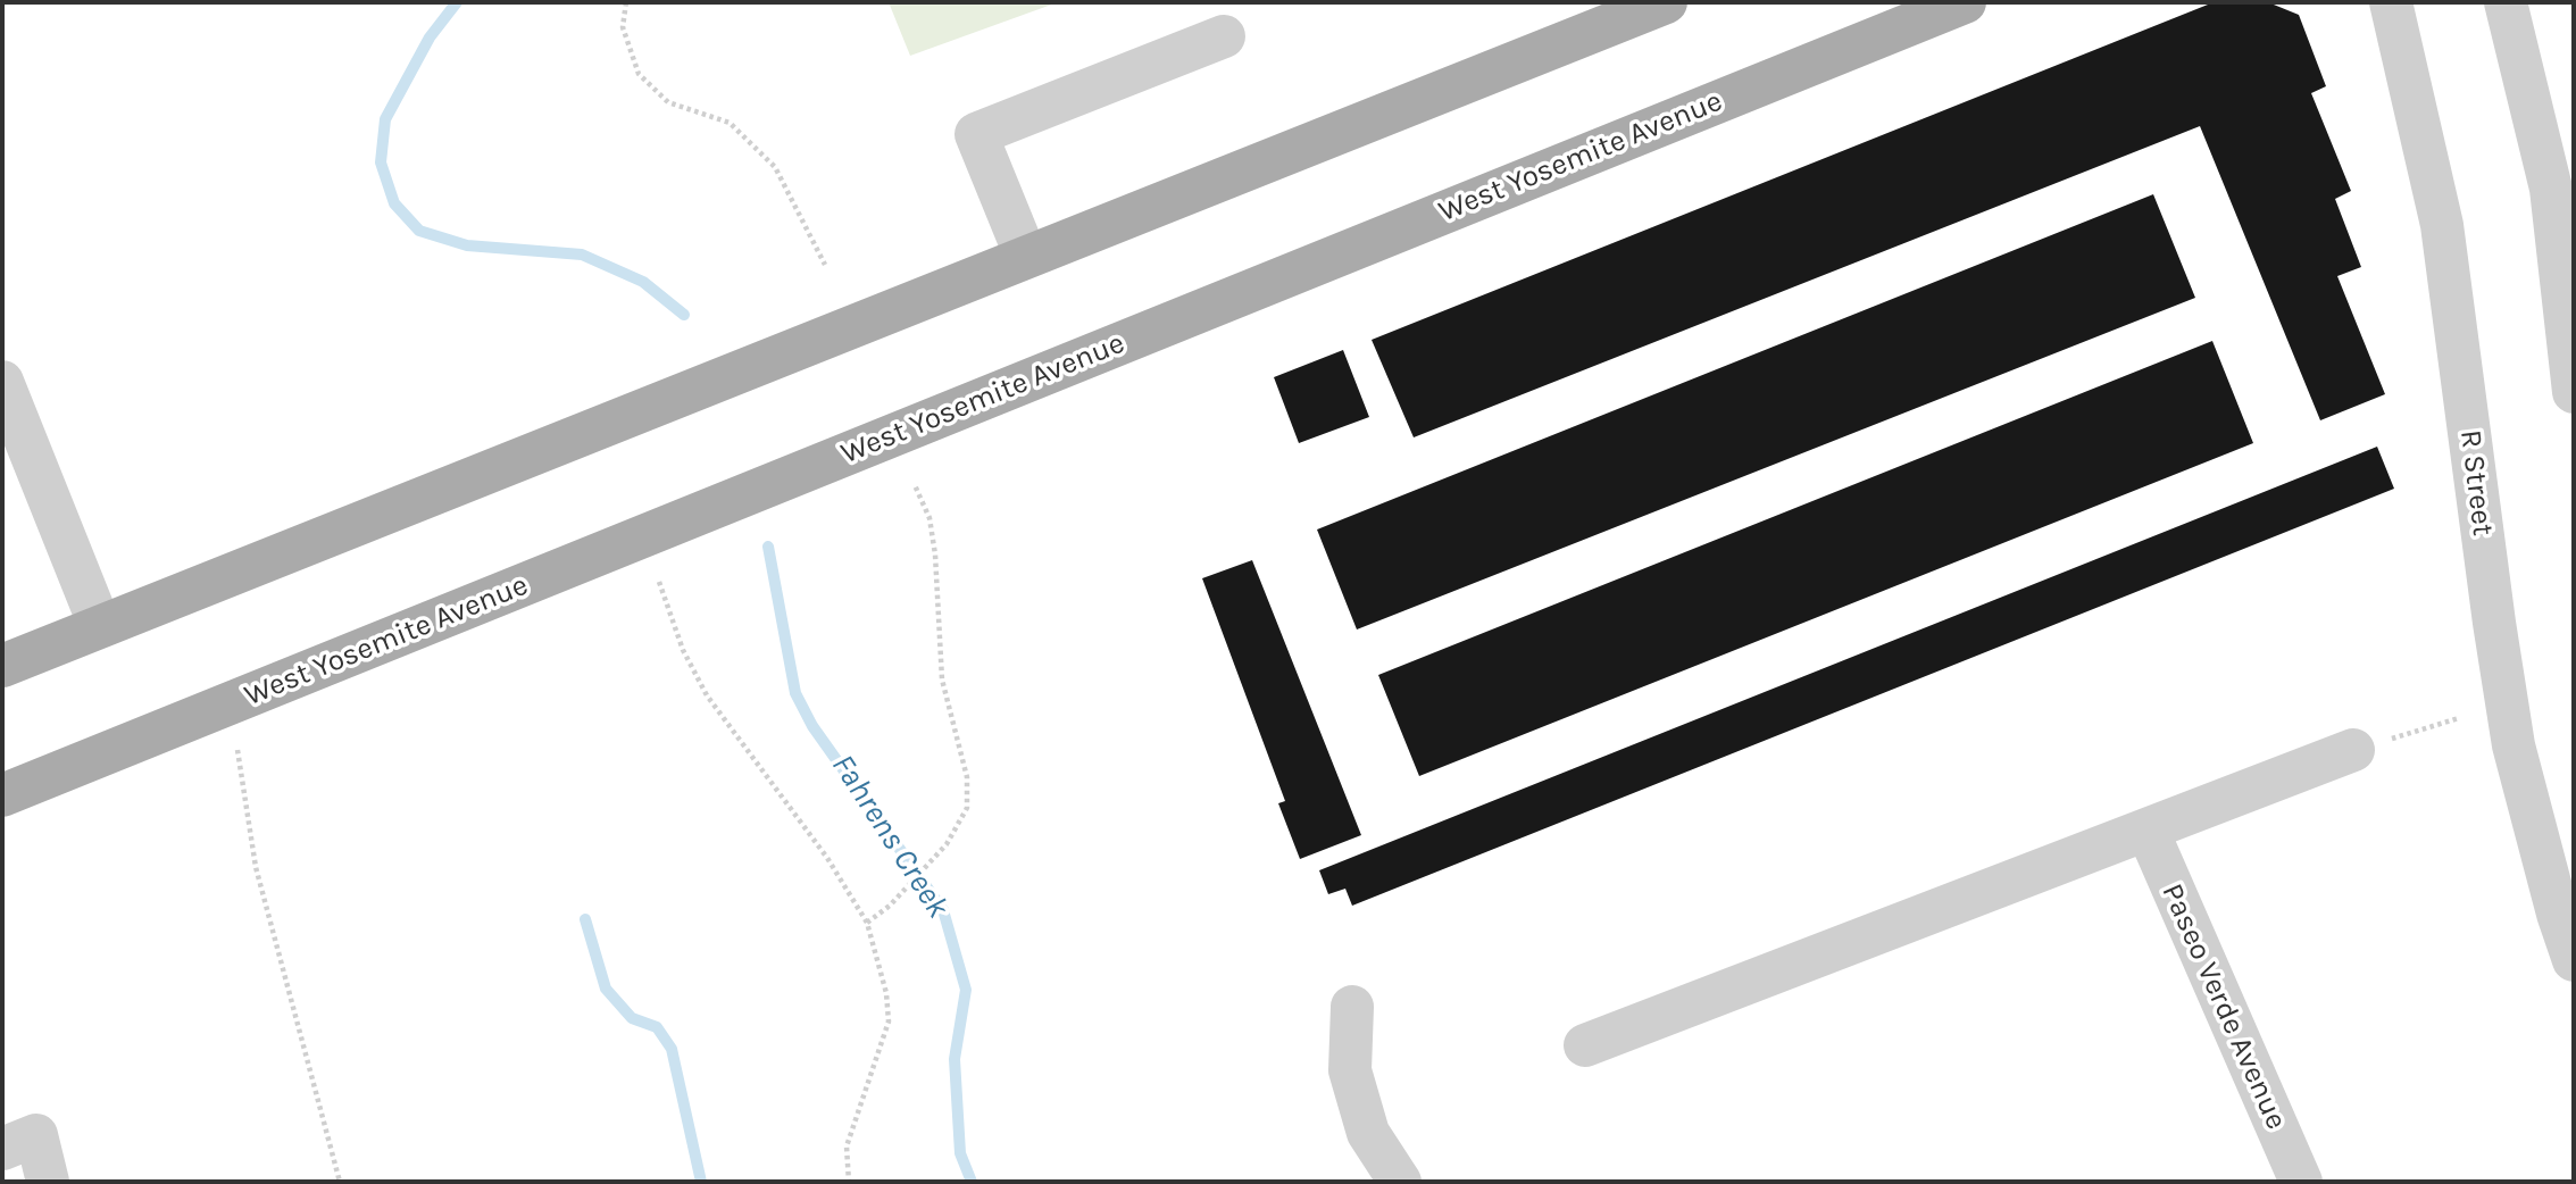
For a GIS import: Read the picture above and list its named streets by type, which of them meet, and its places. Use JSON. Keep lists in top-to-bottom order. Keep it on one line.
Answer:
{"streets":{"main road":["West Yosemite Avenue"],"street":["R Street","Paseo Verde Avenue"]},"water":["Fahrens Creek"]}
